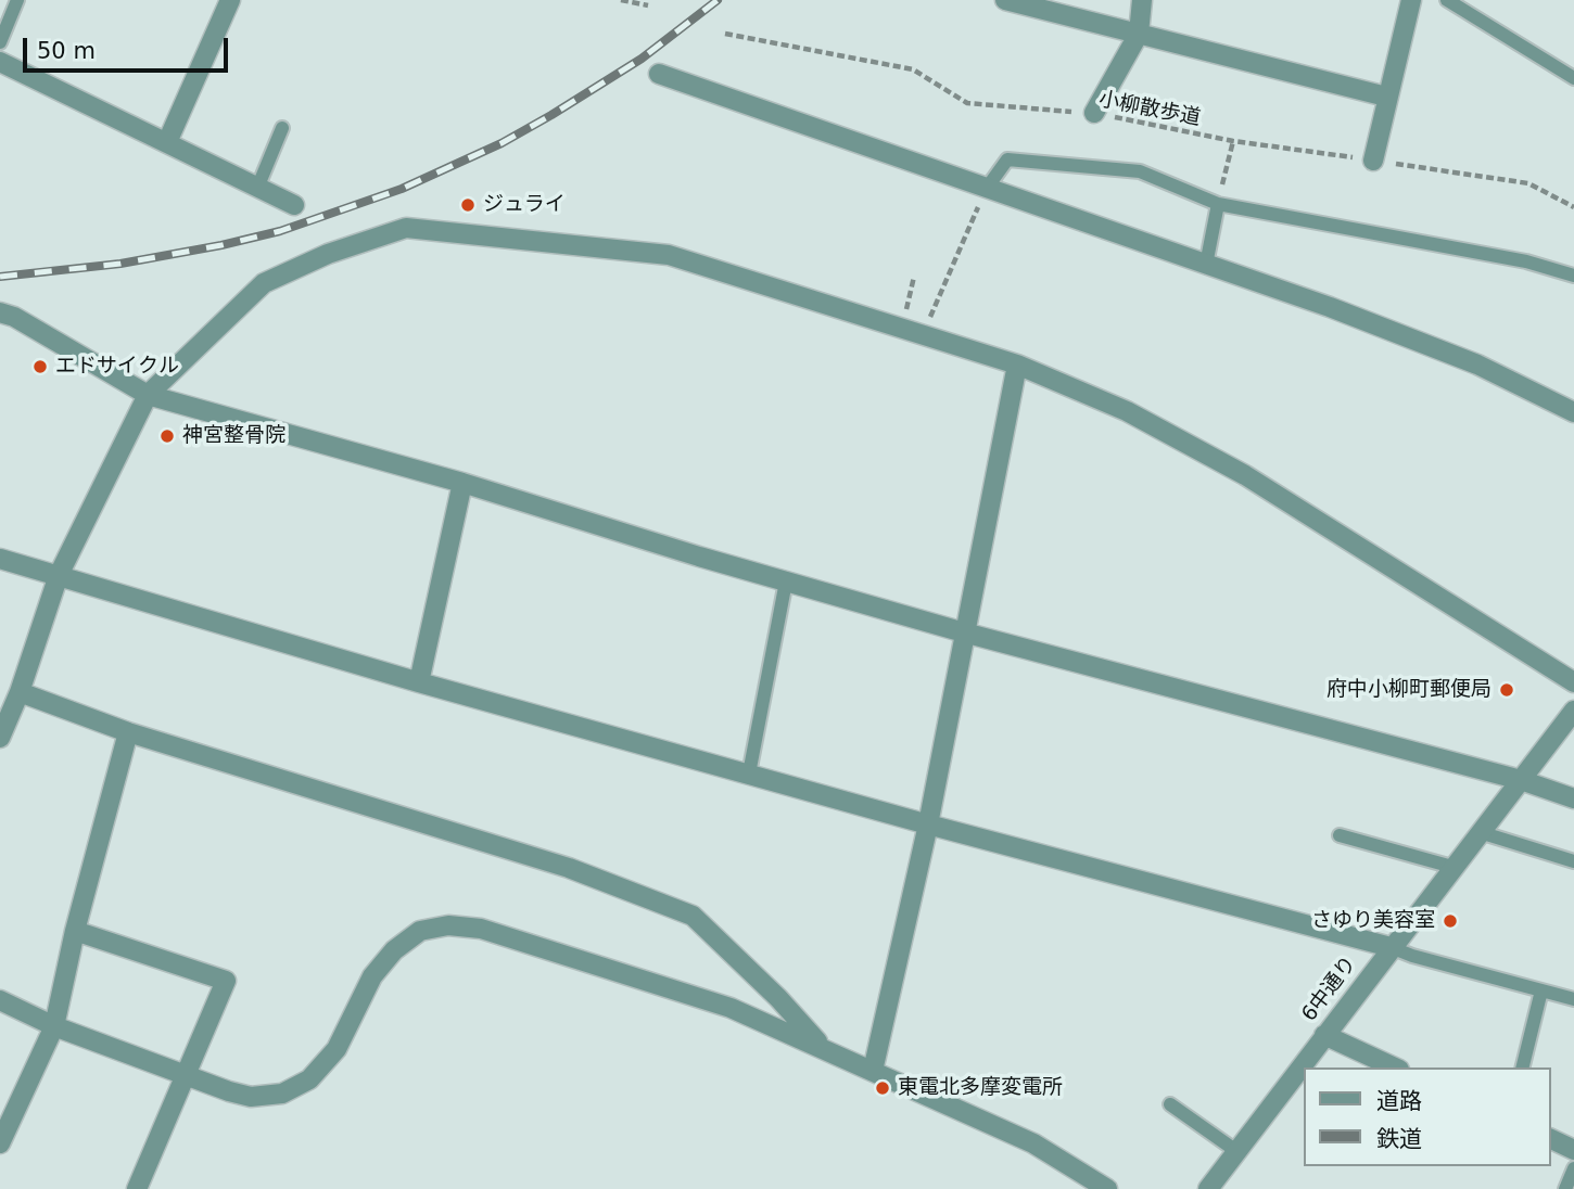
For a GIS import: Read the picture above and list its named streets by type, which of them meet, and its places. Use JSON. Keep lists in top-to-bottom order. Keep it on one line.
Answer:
{"streets":{"street":["6中通り"],"path":["小柳散歩道"]},"places":["ジュライ","エドサイクル","神宮整骨院","府中小柳町郵便局","さゆり美容室","東電北多摩変電所"],"legend":["道路","鉄道"],"scale_bar":"50 m"}
